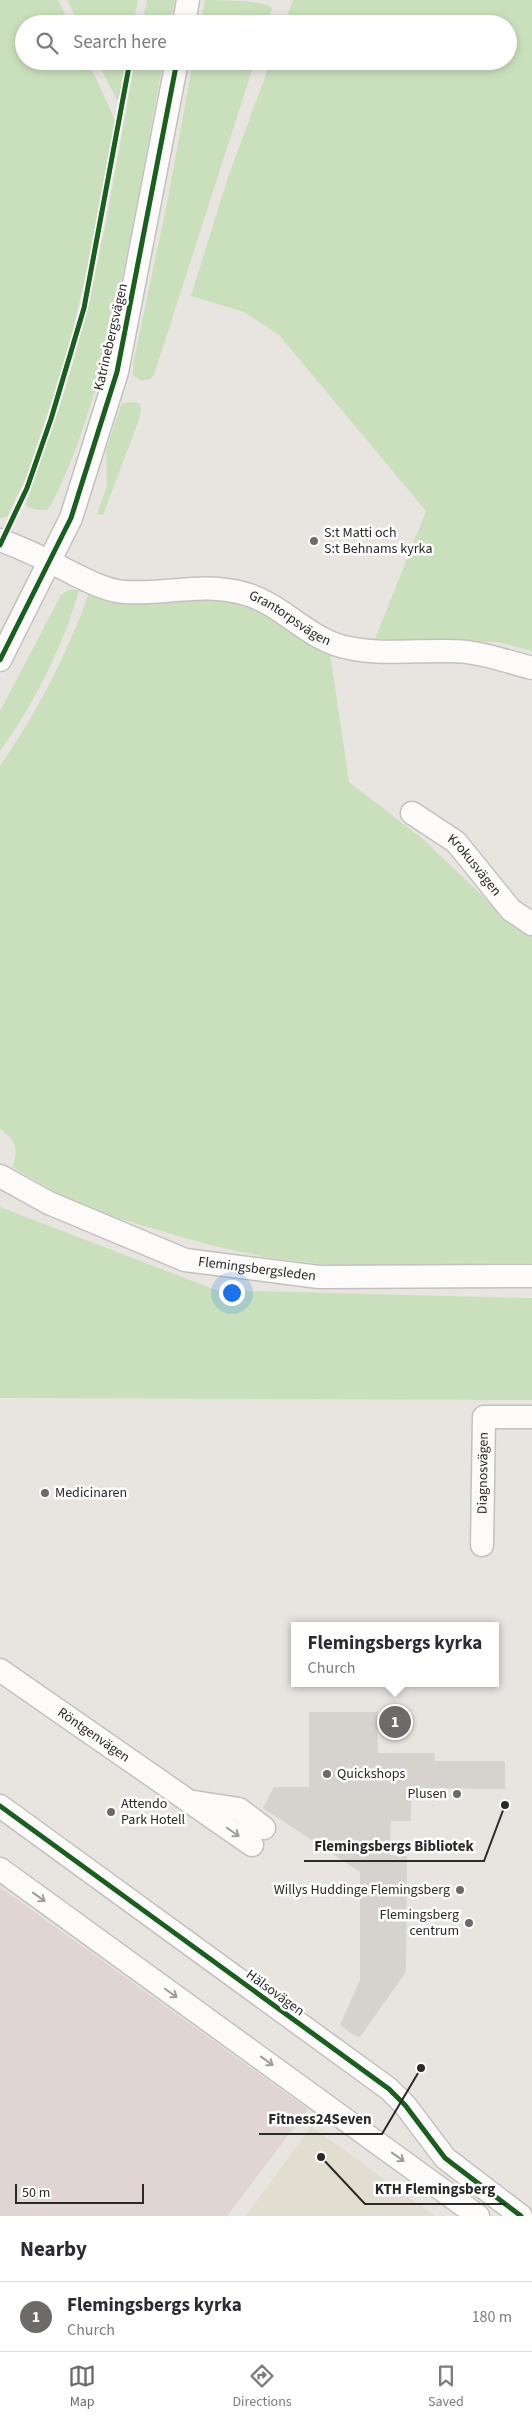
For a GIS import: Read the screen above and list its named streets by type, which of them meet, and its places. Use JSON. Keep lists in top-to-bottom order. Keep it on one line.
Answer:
{"streets":{"street":["Katrinebergsvägen","Grantorpsvägen","Krokusvägen","Flemingsbergsleden","Diagnosvägen","Röntgenvägen","Hälsovägen"]},"crossings":[["Katrinebergsvägen","Grantorpsvägen"]],"places":["S:t Matti och S:t Behnams kyrka","Medicinaren","Quickshops","Plusen","Flemingsbergs Bibliotek","Attendo Park Hotell","Willys Huddinge Flemingsberg","Flemingsberg centrum","Fitness24Seven","KTH Flemingsberg"],"scale_bar":"50 m","page":{"search":"Search here","popup":["Flemingsbergs kyrka","Church"],"pins":"1","scale":"50 m","heading":"Nearby","list":[{"mark":"1","name":"Flemingsbergs kyrka","note":"Church","value":"180 m"}],"nav":["Map","Directions","Saved"]}}
